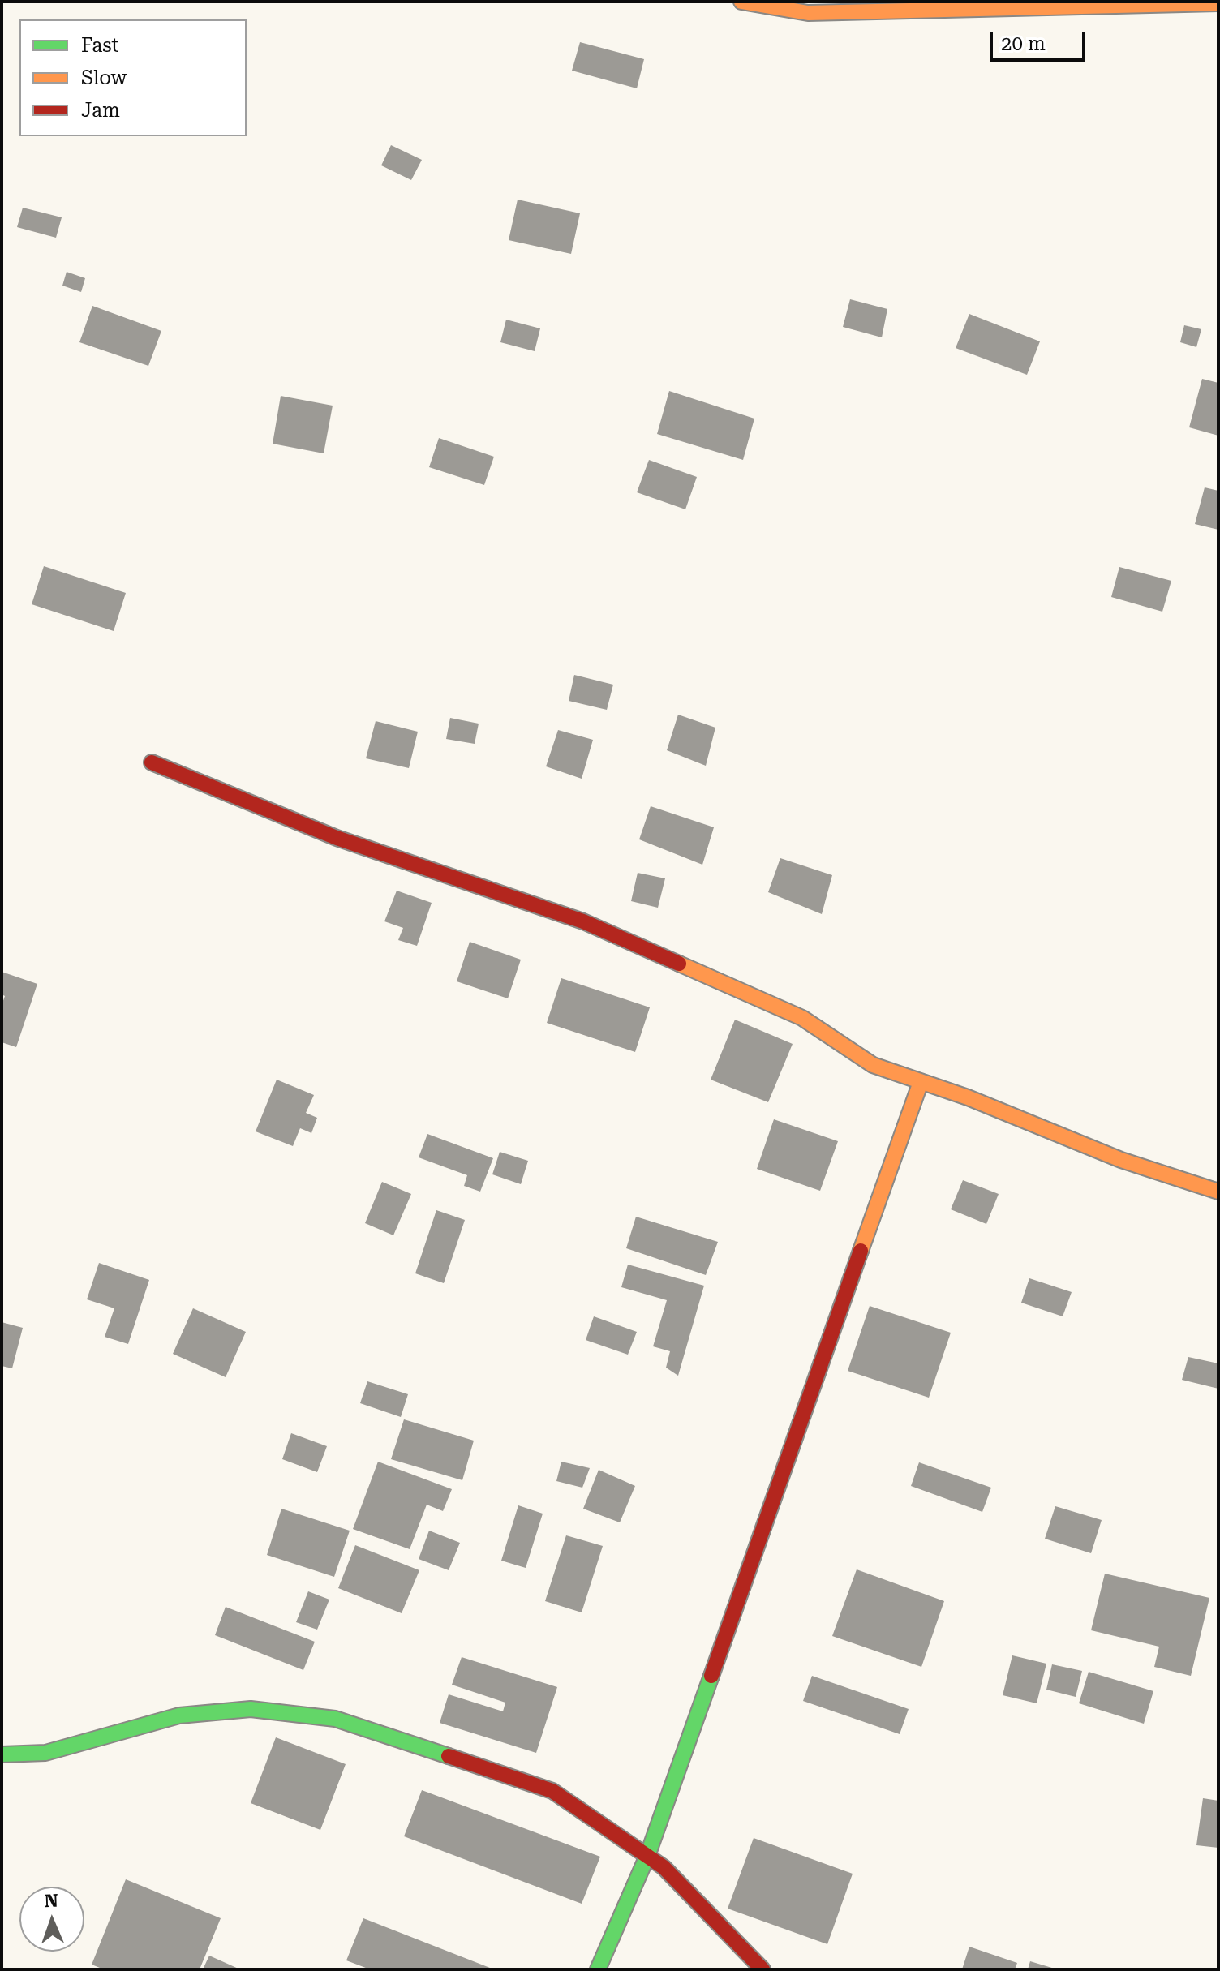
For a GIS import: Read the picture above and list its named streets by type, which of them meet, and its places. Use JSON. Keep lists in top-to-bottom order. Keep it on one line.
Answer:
{"legend":["Fast","Slow","Jam"],"scale_bar":"20 m","north":"top"}
